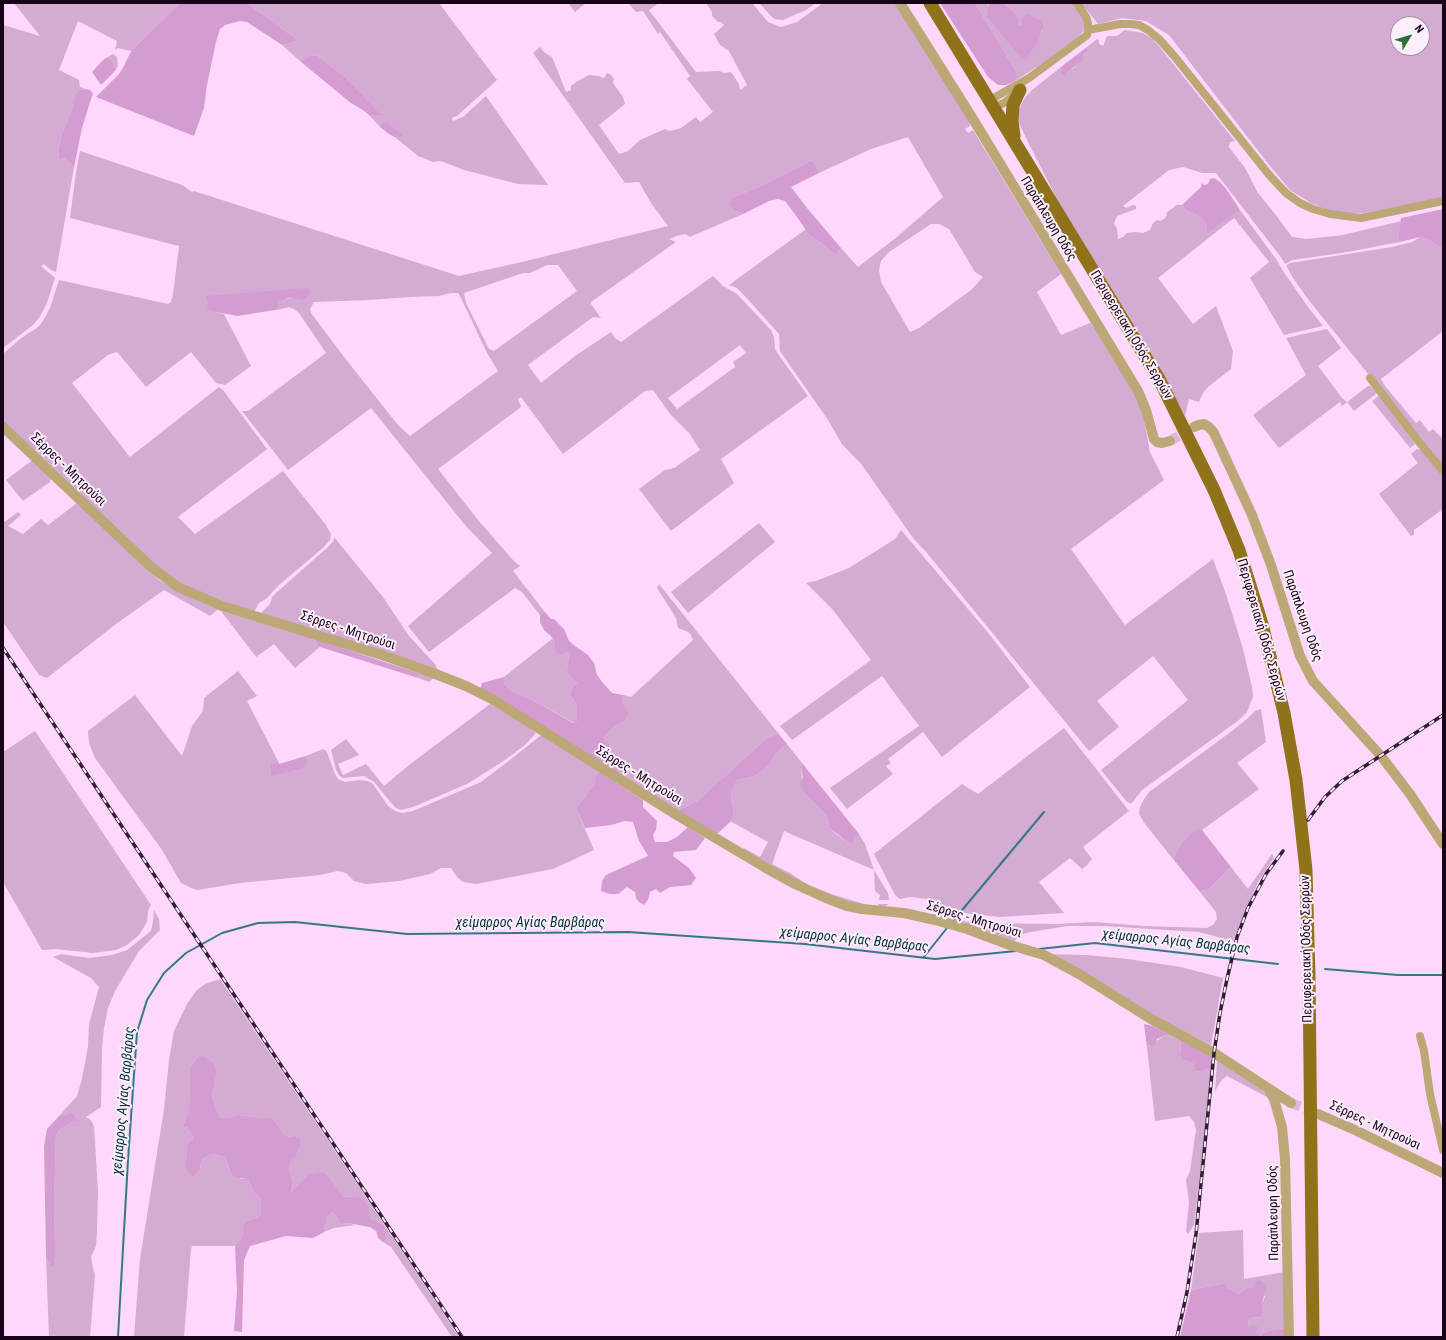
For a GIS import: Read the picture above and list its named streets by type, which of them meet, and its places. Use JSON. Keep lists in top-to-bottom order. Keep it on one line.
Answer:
{"streets":{"main road":["Περιφερειακή Οδός Σερρών"],"street":["Παράπλευρη Οδός","Σέρρες - Μητρούσι"]},"crossings":[["Παράπλευρη Οδός","Σέρρες - Μητρούσι"]],"water":["χείμαρρος Αγίας Βαρβάρας"],"north":"top right"}
